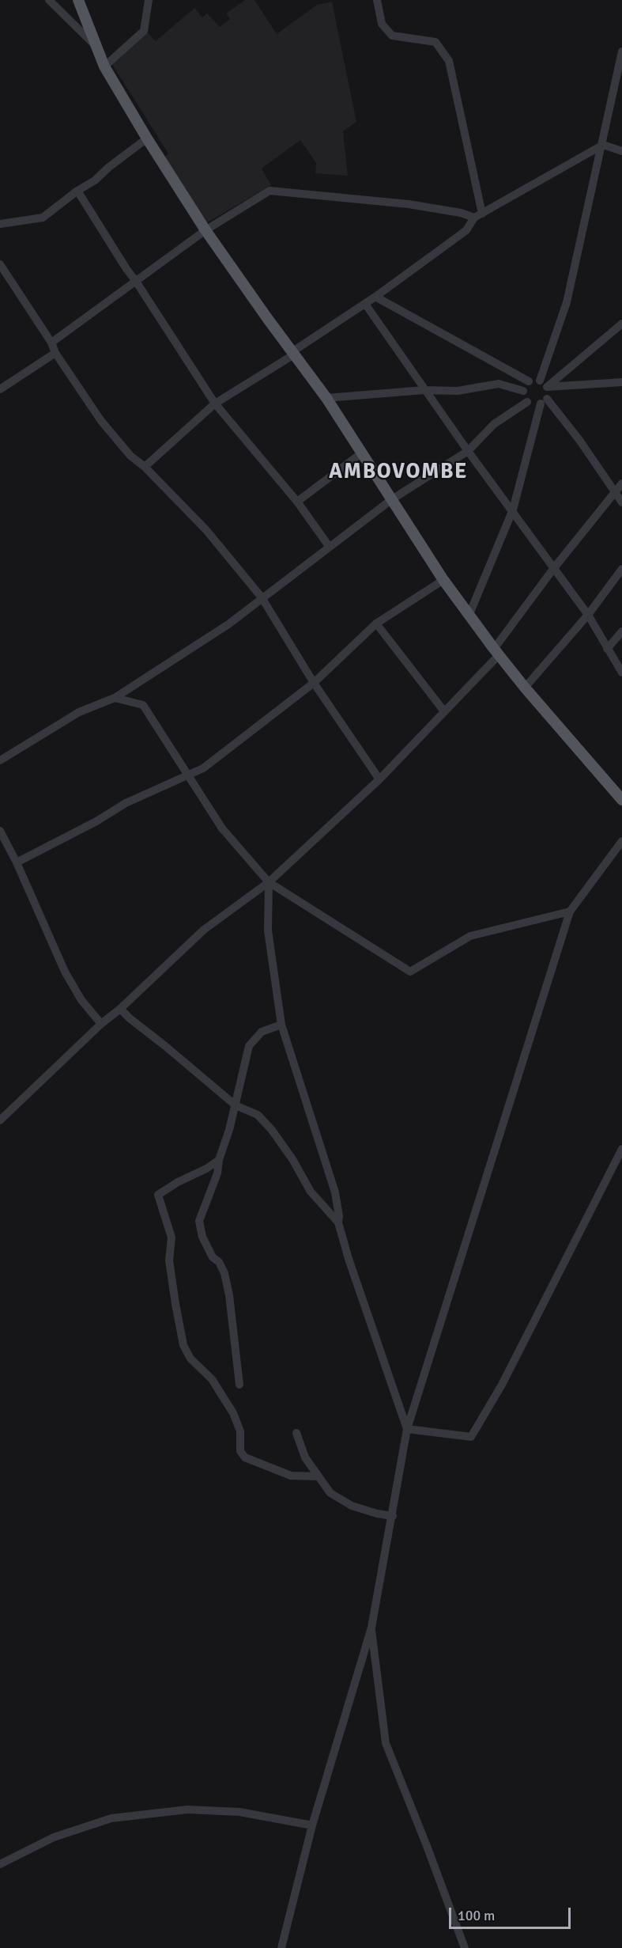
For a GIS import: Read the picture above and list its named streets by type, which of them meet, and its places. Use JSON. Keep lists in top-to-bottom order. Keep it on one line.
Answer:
{"districts":["AMBOVOMBE"],"scale_bar":"100 m"}
